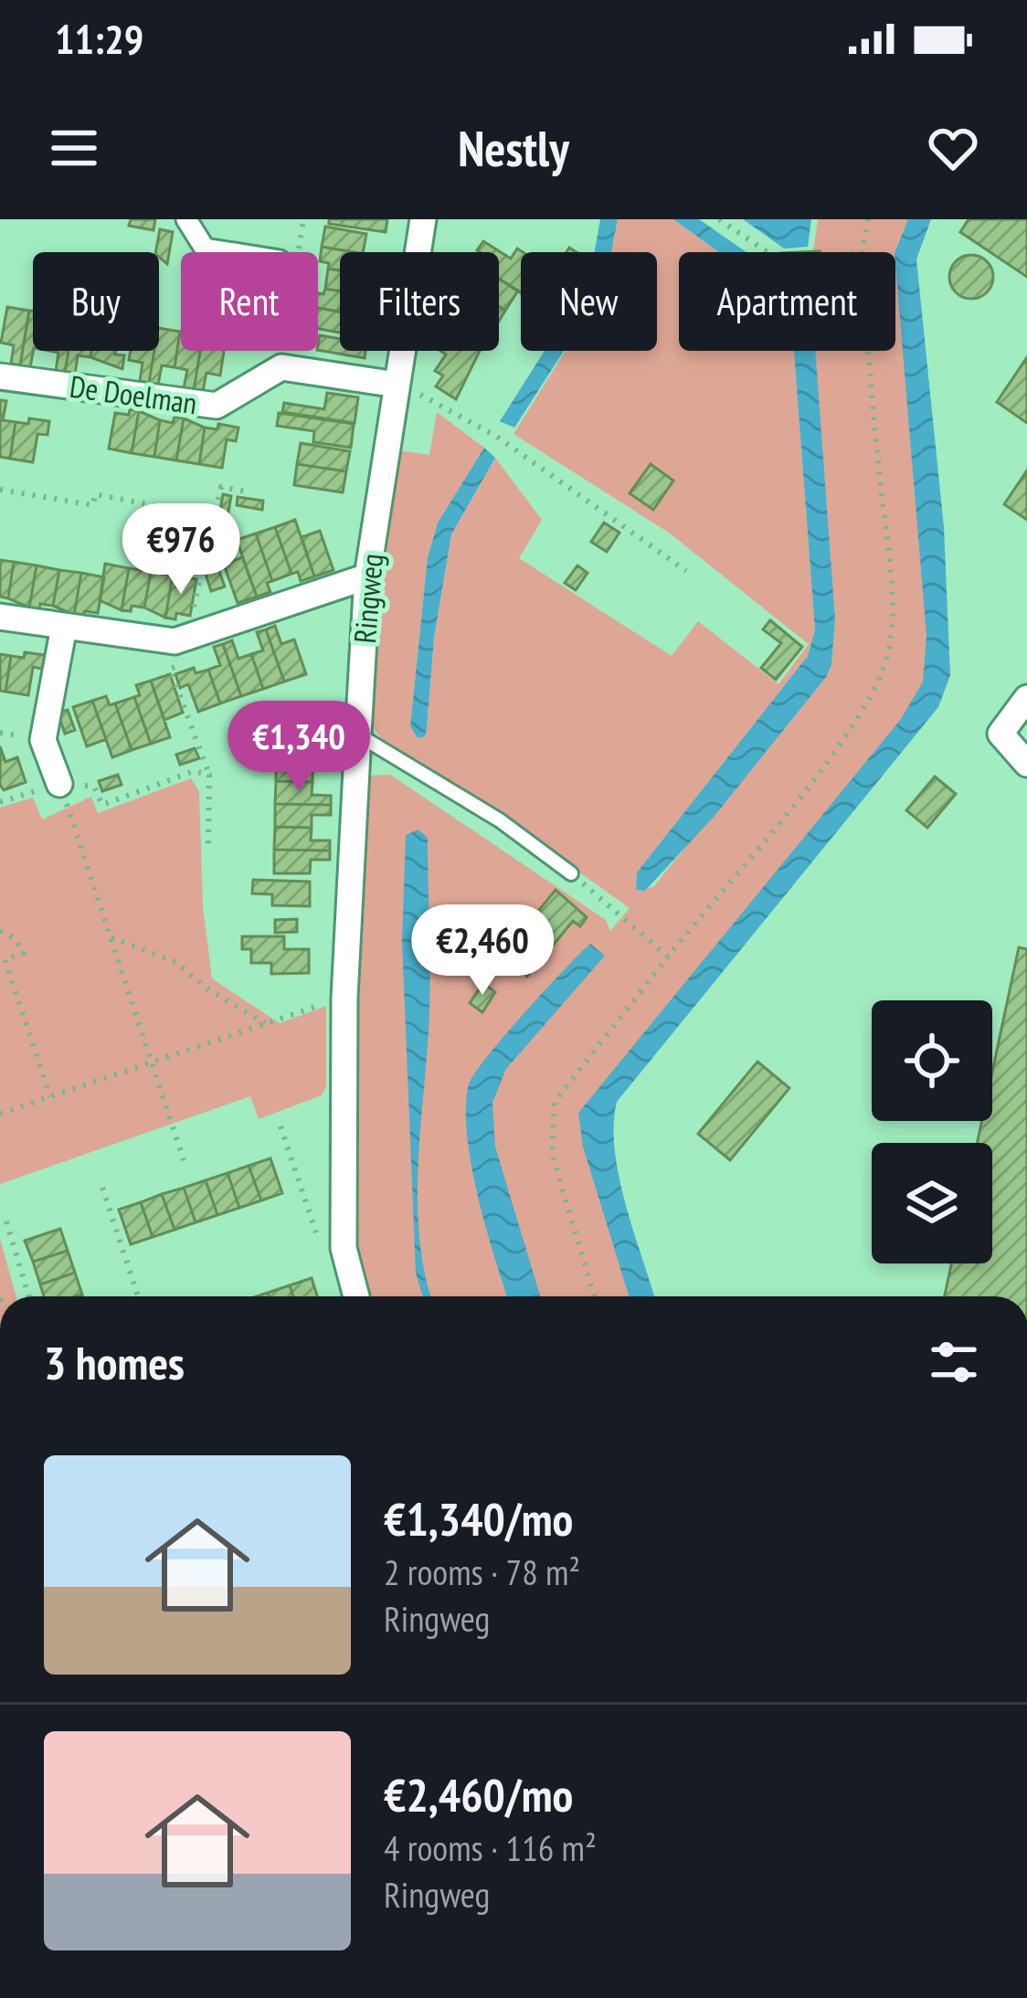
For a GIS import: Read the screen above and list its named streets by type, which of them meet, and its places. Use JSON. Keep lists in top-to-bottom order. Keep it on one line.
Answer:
{"streets":{"street":["De Doelman","Ringweg"]},"page":{"status":"11:29","header":"Nestly","chip":["Buy","Rent","Filters","New","Apartment"],"price":["€976","€1,340","€2,460"],"heading":"3 homes","list":[{"name":"€1,340/mo","note":"2 rooms · 78 m² · Ringweg"},{"name":"€2,460/mo","note":"4 rooms · 116 m² · Ringweg"}]}}
